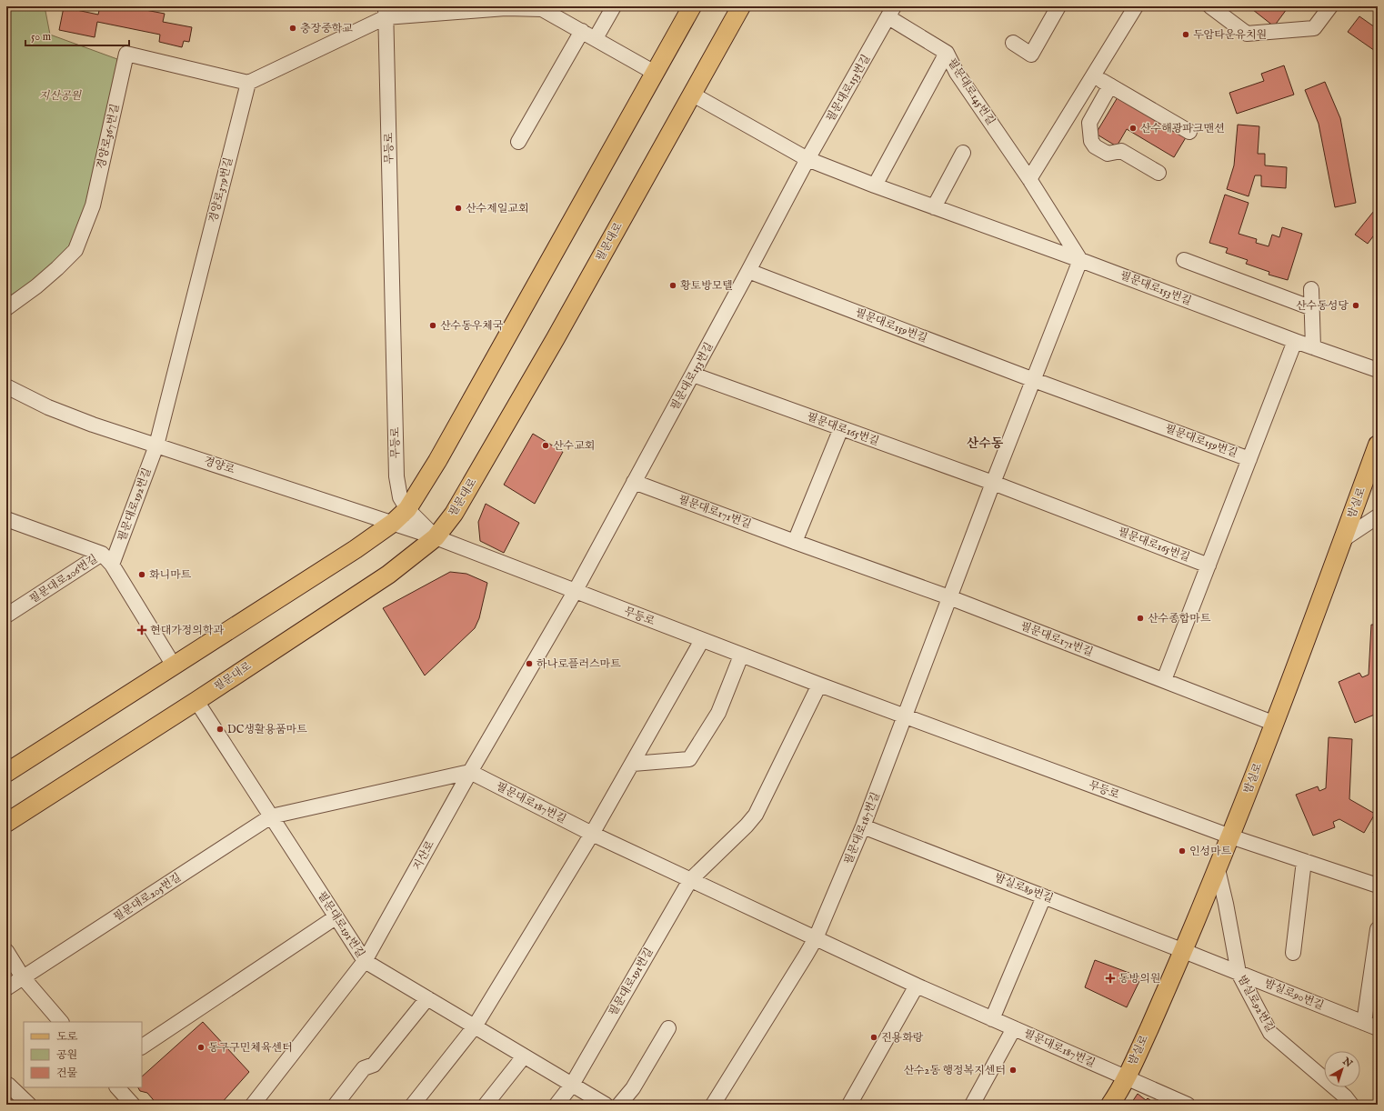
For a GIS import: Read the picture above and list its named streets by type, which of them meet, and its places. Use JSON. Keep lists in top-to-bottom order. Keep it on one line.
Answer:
{"streets":{"main road":["필문대로","밤실로"],"street":["필문대로153번길","필문대로145번길","경양로367번길","무등로","경양로379번길","필문대로159번길","필문대로165번길","경양로","필문대로192번길","필문대로171번길","필문대로206번길","필문대로187번길","지산로","밤실로89번길","필문대로205번길","필문대로191번길","밤실로90번길","밤실로92번길"]},"crossings":[["필문대로153번길","필문대로145번길"],["필문대로153번길","무등로"],["필문대로153번길","필문대로"],["필문대로153번길","필문대로159번길"],["필문대로153번길","필문대로165번길"],["필문대로153번길","필문대로171번길"],["필문대로153번길","지산로"],["경양로367번길","경양로379번길"],["무등로","필문대로"],["무등로","경양로"],["무등로","밤실로"],["무등로","필문대로187번길"],["무등로","지산로"],["경양로379번길","경양로"],["경양로379번길","필문대로192번길"],["필문대로","경양로"],["필문대로","필문대로191번길"],["경양로","필문대로192번길"],["밤실로","필문대로171번길"],["밤실로","필문대로187번길"],["밤실로","밤실로89번길"],["밤실로","밤실로90번길"],["밤실로","밤실로92번길"],["필문대로187번길","지산로"],["필문대로187번길","밤실로89번길"],["필문대로187번길","필문대로191번길"],["지산로","필문대로191번길"],["밤실로89번길","밤실로90번길"],["필문대로205번길","필문대로191번길"],["밤실로90번길","밤실로92번길"]],"districts":["산수동"],"parks":["지산공원"],"places":{"other":["충장중학교","두암타운유치원","산수해광파크맨션","산수제일교회","황토방모텔","산수동성당","산수동우체국","산수교회","화니마트","산수종합마트","하나로플러스마트","DC생활용품마트","인성마트","진용화랑","동구구민체육센터","산수2동 행정복지센터"],"health":["현대가정의학과","동방의원"]},"legend":["도로","공원","건물"],"scale_bar":"50 m","north":"top right"}
